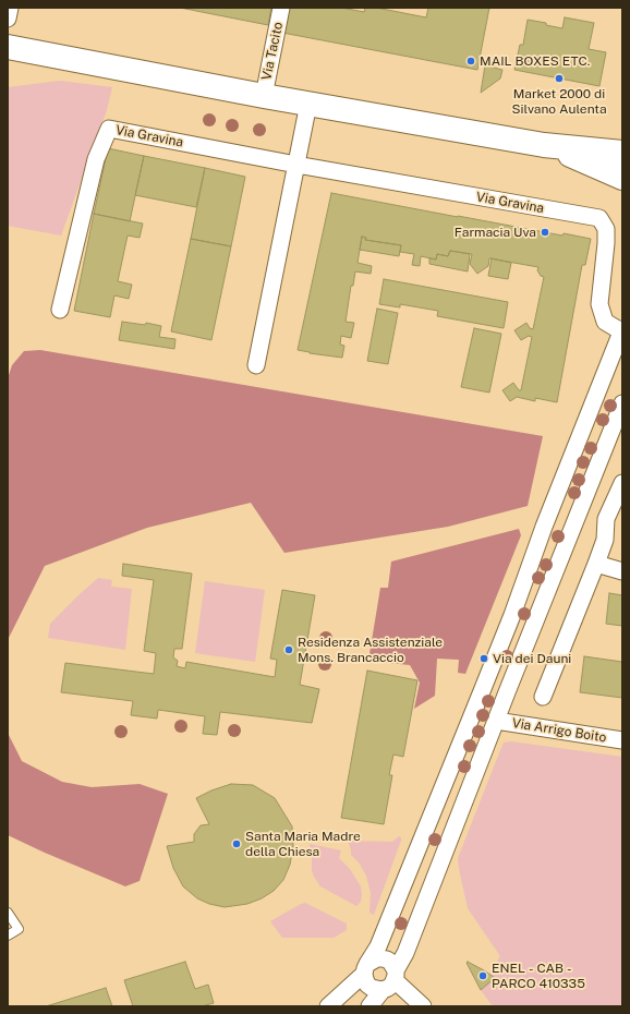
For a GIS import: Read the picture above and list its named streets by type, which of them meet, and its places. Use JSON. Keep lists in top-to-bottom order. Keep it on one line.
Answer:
{"streets":{"street":["Via Tacito","Via Gravina","Via Arrigo Boito"]},"places":["MAIL BOXES ETC.","Market 2000 di Silvano Aulenta","Farmacia Uva","Residenza Assistenziale Mons. Brancaccio","Via dei Dauni","Santa Maria Madre della Chiesa","ENEL - CAB - PARCO 410335"]}
